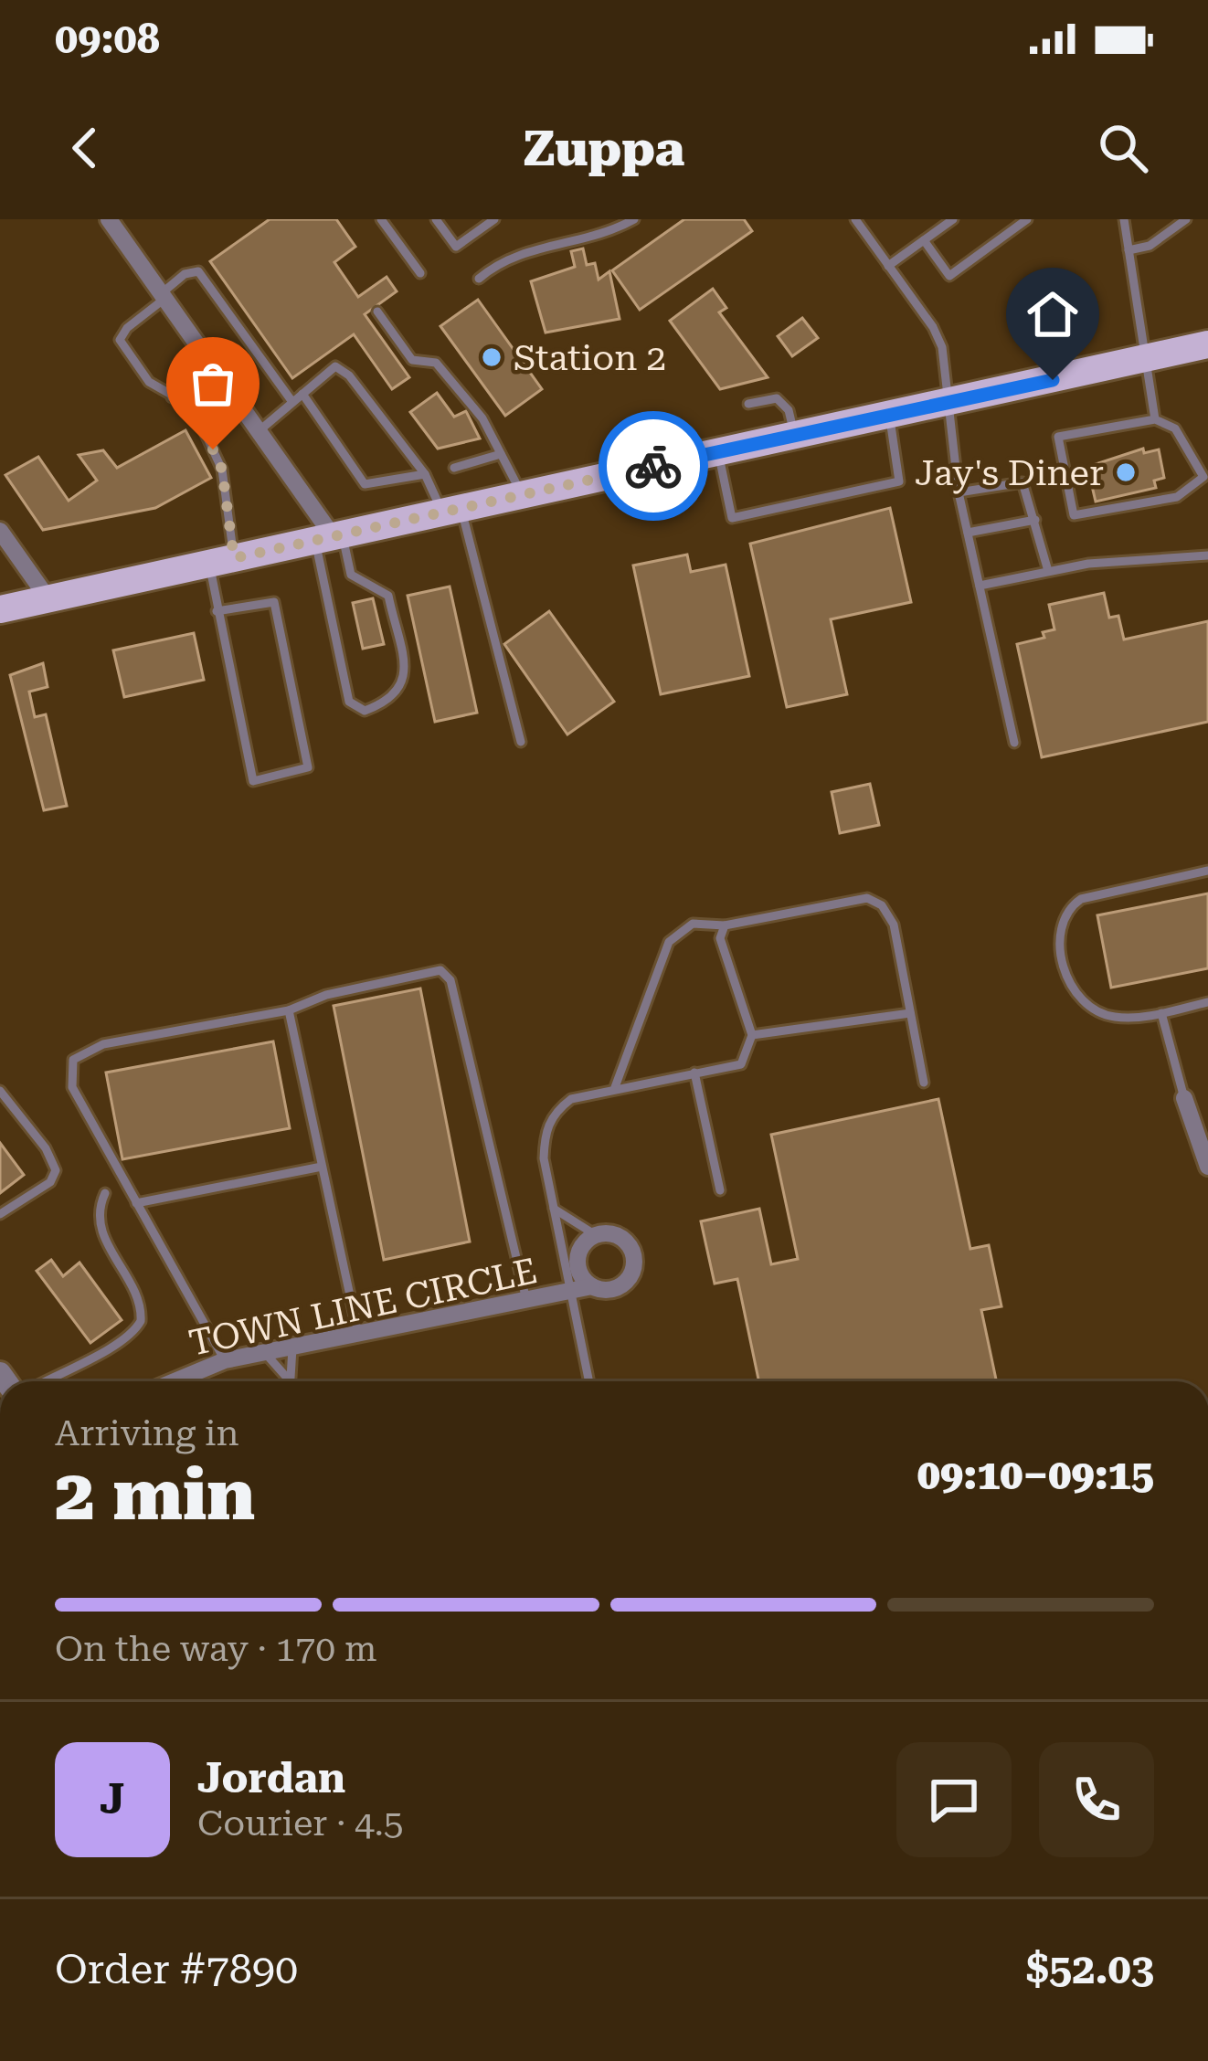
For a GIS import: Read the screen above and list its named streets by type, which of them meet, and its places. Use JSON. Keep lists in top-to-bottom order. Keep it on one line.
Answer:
{"streets":{"street":["TOWN LINE CIRCLE"]},"places":["Station 2","Jay's Diner"],"page":{"status":"09:08","header":"Zuppa","heading":["2 min","Arriving in","09:10–09:15"],"panel":["Jordan","Courier · 4.5","Order #7890","$52.03"],"bar":"On the way · 170 m","round":"J"}}
